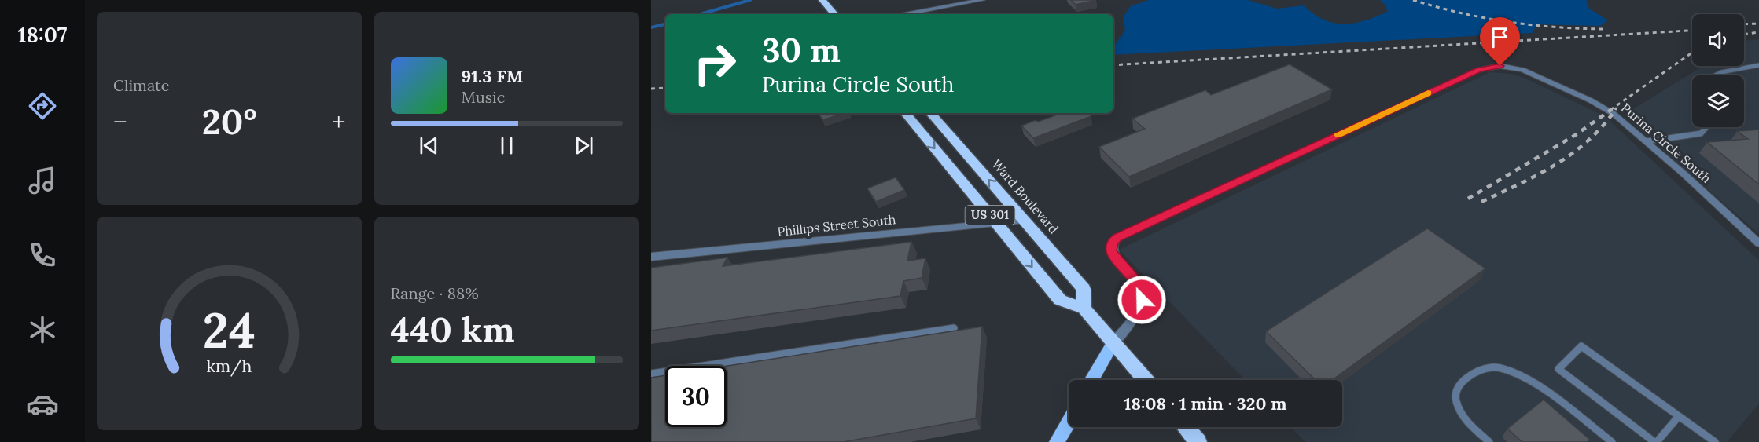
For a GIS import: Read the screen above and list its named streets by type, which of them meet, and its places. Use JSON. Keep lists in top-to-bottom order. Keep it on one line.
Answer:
{"streets":{"highway":["Ward Boulevard","US 301"],"street":["Purina Circle South","Phillips Street South"]},"crossings":[["Ward Boulevard","US 301"],["Ward Boulevard","Phillips Street South"],["US 301","Phillips Street South"]],"page":{"tabs":"18:07","tile":["Climate",["Range · 88%","440 km"]],"turn":["30 m","Purina Circle South"],"song":["91.3 FM","Music"],"heat":["−","20°","+"],"limit":"30","trip":"18:08 · 1 min · 320 m","gauge":["24","km/h"]}}
